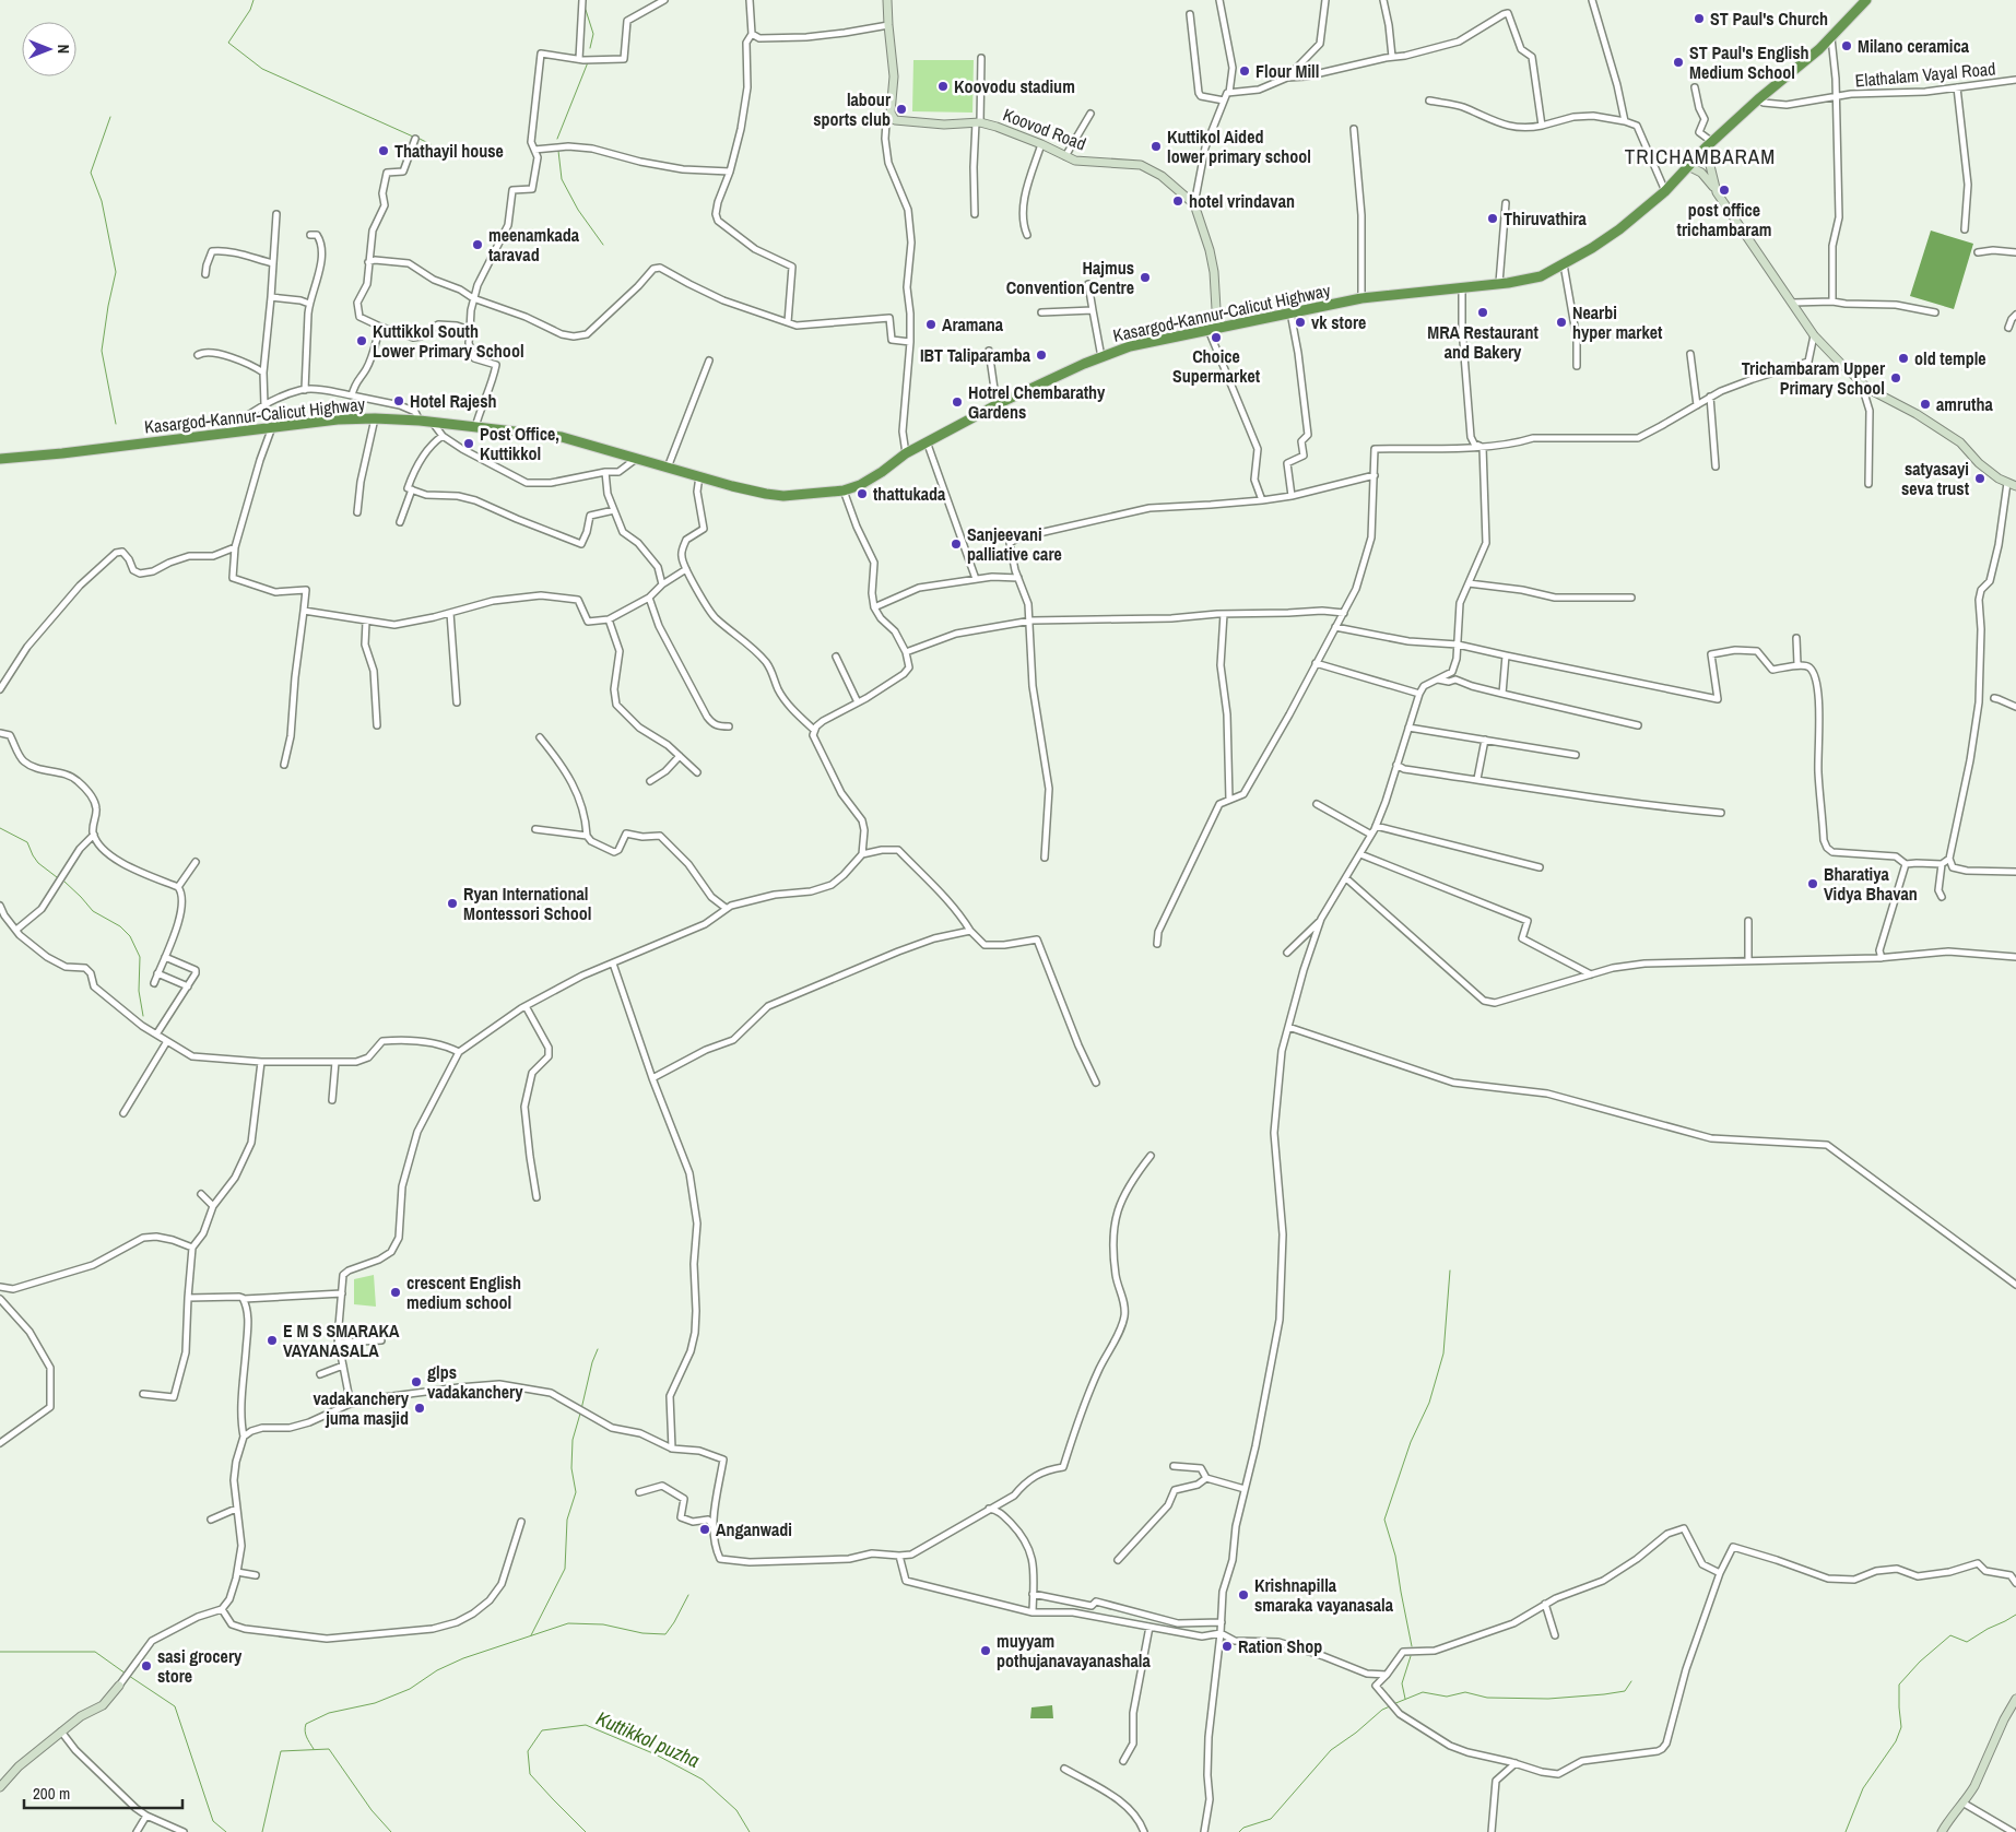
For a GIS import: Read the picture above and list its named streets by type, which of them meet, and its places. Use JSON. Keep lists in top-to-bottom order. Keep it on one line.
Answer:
{"streets":{"highway":["Kasargod-Kannur-Calicut Highway"],"main road":["Koovod Road"],"street":["Elathalam Vayal Road"]},"crossings":[["Elathalam Vayal Road","Kasargod-Kannur-Calicut Highway"]],"districts":["TRICHAMBARAM"],"water":["Kuttikkol puzha"],"places":["ST Paul's Church","Milano ceramica","ST Paul's English Medium School","Flour Mill","Koovodu stadium","labour sports club","Kuttikol Aided lower primary school","Thathayil house","post office trichambaram","hotel vrindavan","Thiruvathira","meenamkada taravad","Hajmus Convention Centre","MRA Restaurant and Bakery","vk store","Nearbi hyper market","Aramana","Choice Supermarket","Kuttikkol South Lower Primary School","IBT Taliparamba","old temple","Trichambaram Upper Primary School","Hotel Rajesh","Hotrel Chembarathy Gardens","amrutha","Post Office, Kuttikkol","satyasayi seva trust","thattukada","Sanjeevani palliative care","Bharatiya Vidya Bhavan","Ryan International Montessori School","crescent English medium school","E M S SMARAKA VAYANASALA","glps vadakanchery","vadakanchery juma masjid","Anganwadi","Krishnapilla smaraka vayanasala","Ration Shop","muyyam pothujanavayanashala","sasi grocery store"],"scale_bar":"200 m","north":"right"}
